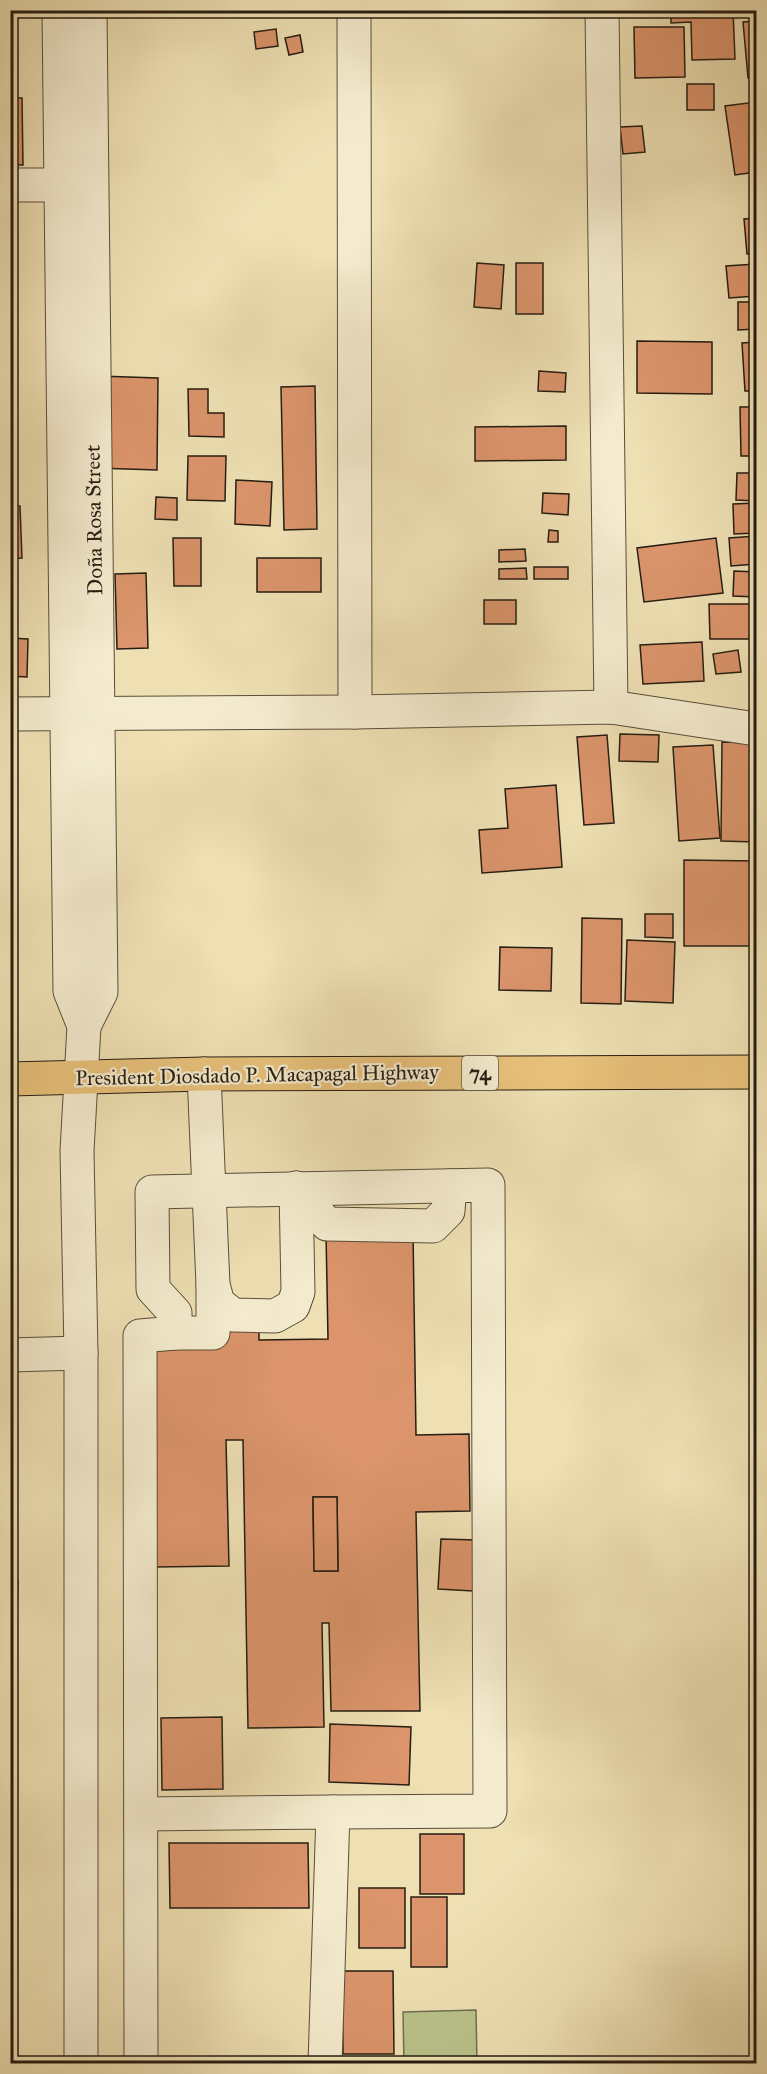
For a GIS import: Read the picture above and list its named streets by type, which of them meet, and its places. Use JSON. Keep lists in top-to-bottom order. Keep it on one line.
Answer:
{"streets":{"highway":["74","President Diosdado P. Macapagal Highway"],"street":["Doña Rosa Street"]},"crossings":[["Doña Rosa Street","President Diosdado P. Macapagal Highway"]]}
